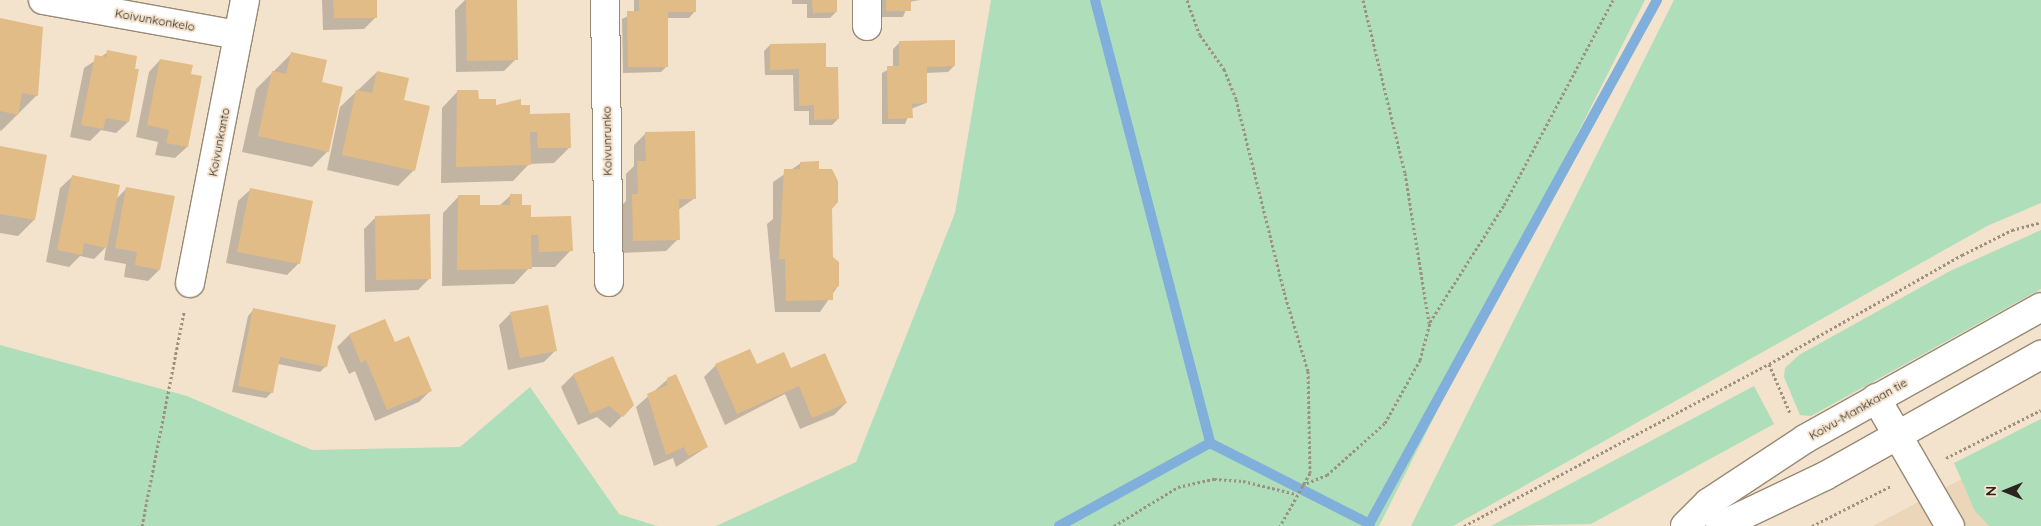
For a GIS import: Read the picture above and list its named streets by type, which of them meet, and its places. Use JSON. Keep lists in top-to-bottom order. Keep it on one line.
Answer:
{"streets":{"main road":["Koivunkonkelo","Koivunrunko","Koivunkanto","Koivu-Mankkaan tie"]},"crossings":[["Koivunkonkelo","Koivunkanto"]],"north":"left"}
